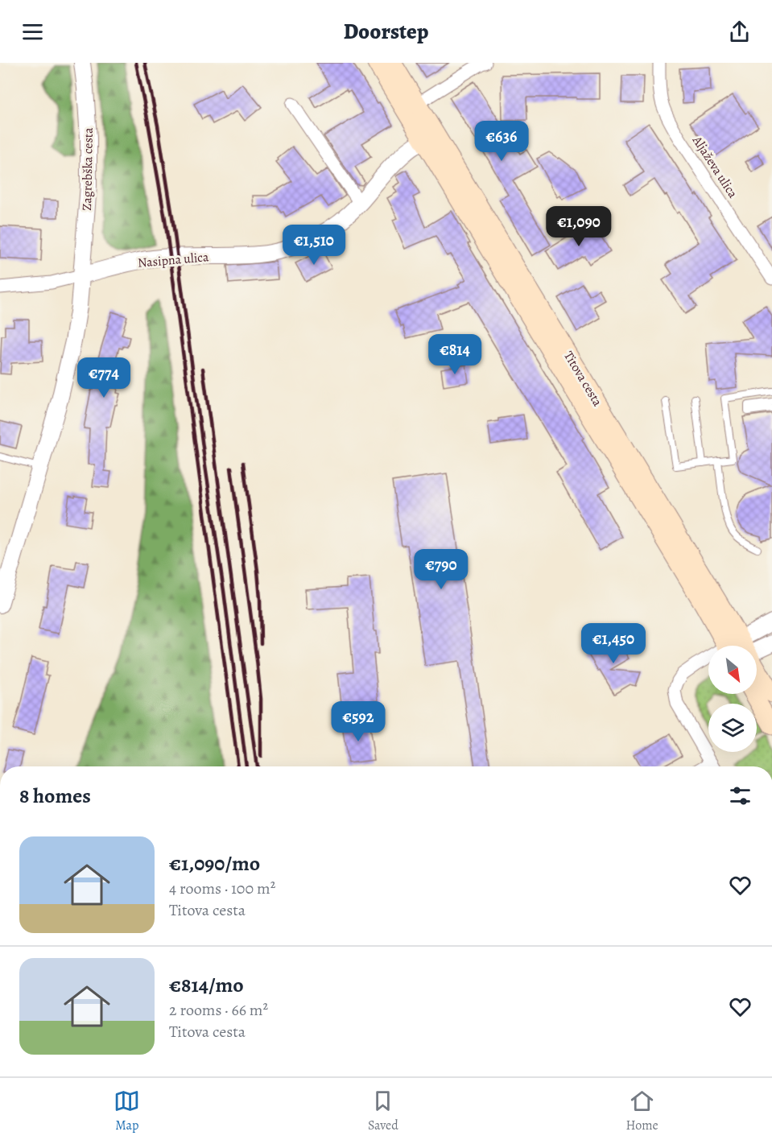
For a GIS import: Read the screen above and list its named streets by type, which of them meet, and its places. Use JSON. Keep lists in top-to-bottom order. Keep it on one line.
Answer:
{"streets":{"main road":["Titova cesta"],"street":["Aljaževa ulica","Zagrebška cesta","Nasipna ulica"]},"crossings":[["Zagrebška cesta","Nasipna ulica"],["Nasipna ulica","Titova cesta"]],"north":"bottom right","page":{"header":"Doorstep","price":["€636","€1,090","€1,510","€814","€774","€790","€1,450","€592"],"heading":"8 homes","list":[{"name":"€1,090/mo","note":"4 rooms · 100 m² · Titova cesta"},{"name":"€814/mo","note":"2 rooms · 66 m² · Titova cesta"}],"tabs":["Map","Saved","Home"]}}
